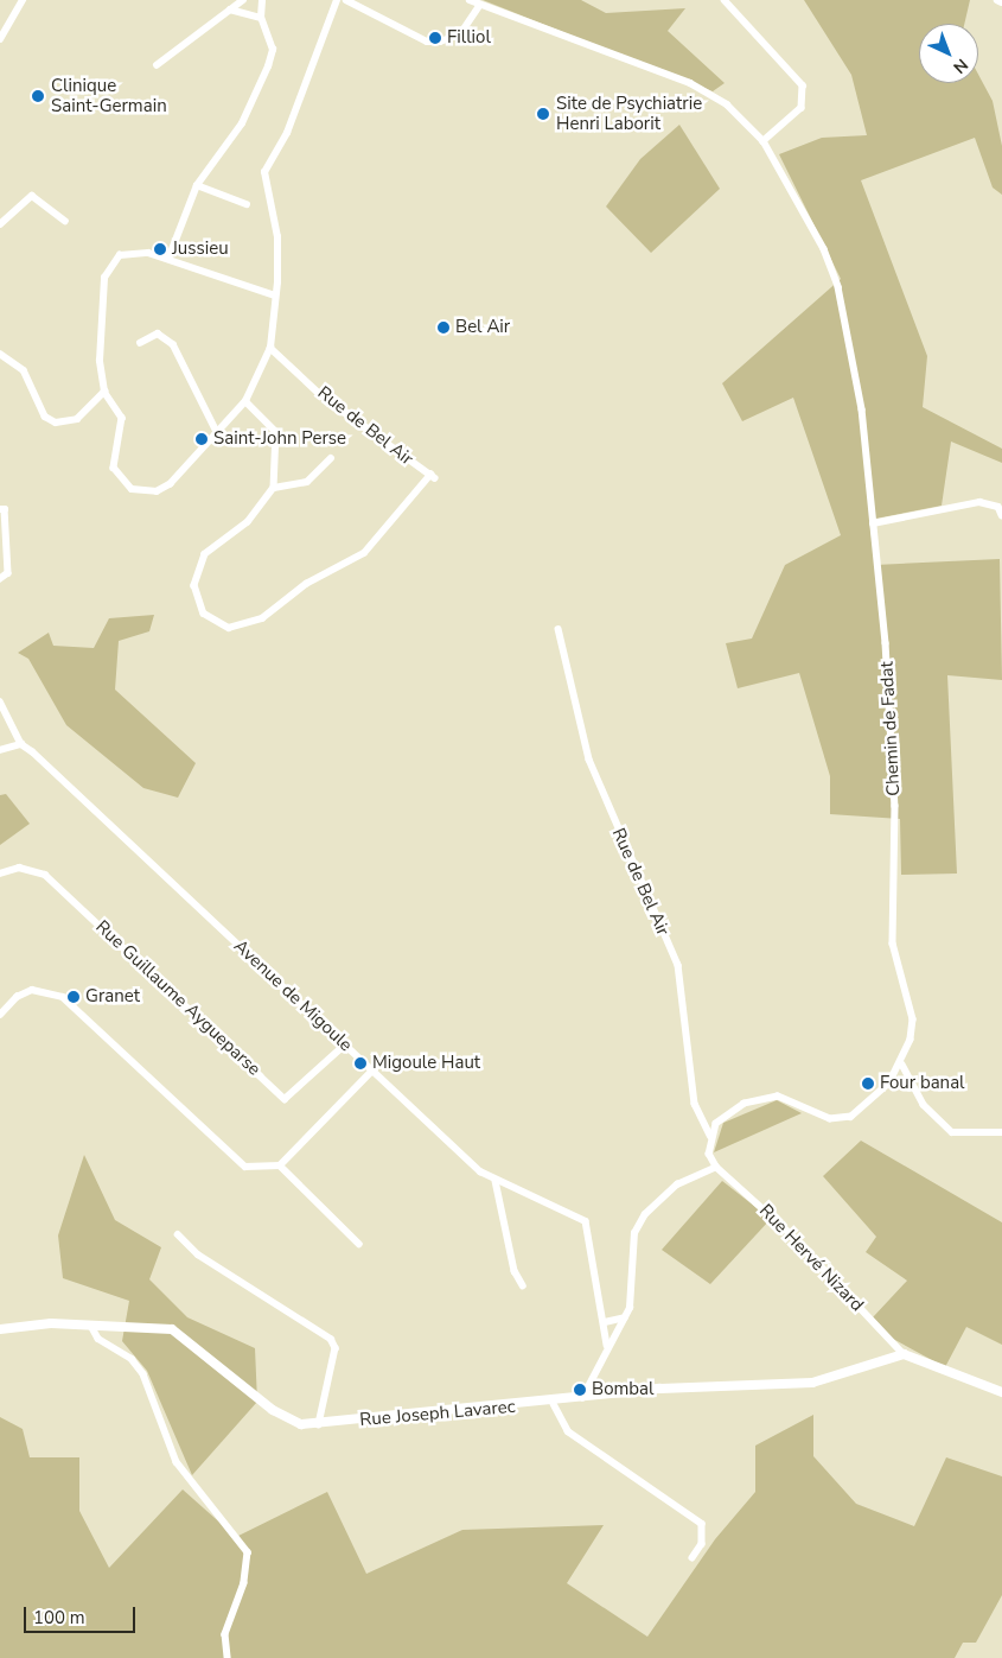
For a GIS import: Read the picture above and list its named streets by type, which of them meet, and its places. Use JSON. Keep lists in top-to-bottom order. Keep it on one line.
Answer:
{"streets":{"street":["Rue de Bel Air","Chemin de Fadat","Avenue de Migoule","Rue Guillaume Aygueparse","Rue Hervé Nizard","Rue Joseph Lavarec"]},"crossings":[["Rue de Bel Air","Chemin de Fadat"],["Avenue de Migoule","Rue Guillaume Aygueparse"],["Rue Hervé Nizard","Rue Joseph Lavarec"]],"places":["Filliol","Clinique Saint-Germain","Site de Psychiatrie Henri Laborit","Jussieu","Bel Air","Saint-John Perse","Granet","Migoule Haut","Four banal","Bombal"],"scale_bar":"100 m","north":"bottom right"}
